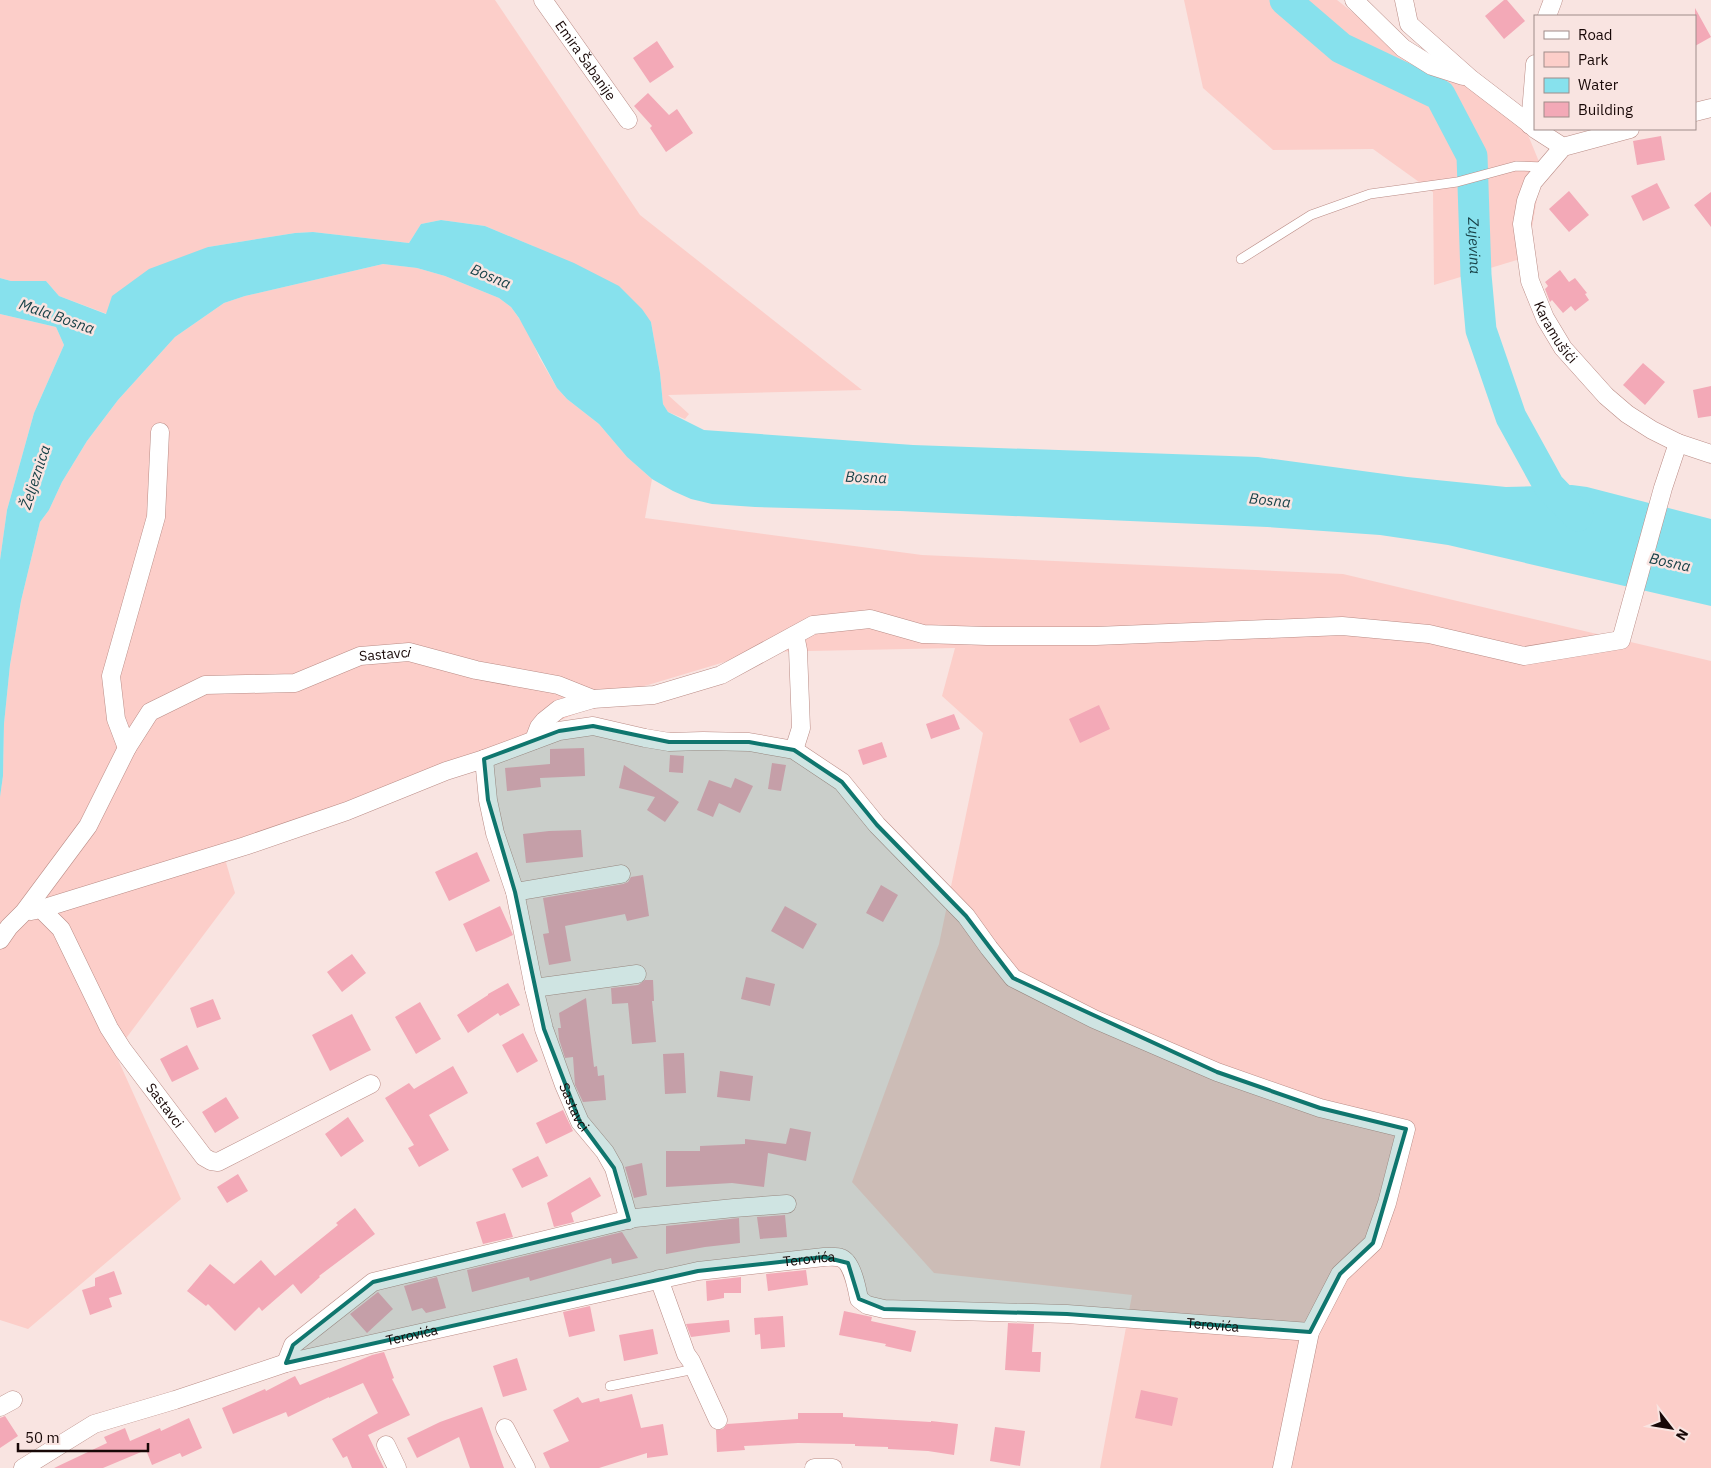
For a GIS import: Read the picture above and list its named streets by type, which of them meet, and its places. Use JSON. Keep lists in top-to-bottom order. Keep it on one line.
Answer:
{"streets":{"street":["Emira Šabanije","Karamušići","Sastavci","Terovića"]},"water":["Zujevina","Bosna","Mala Bosna","Željeznica"],"legend":["Road","Park","Water","Building"],"scale_bar":"50 m","north":"bottom right"}
